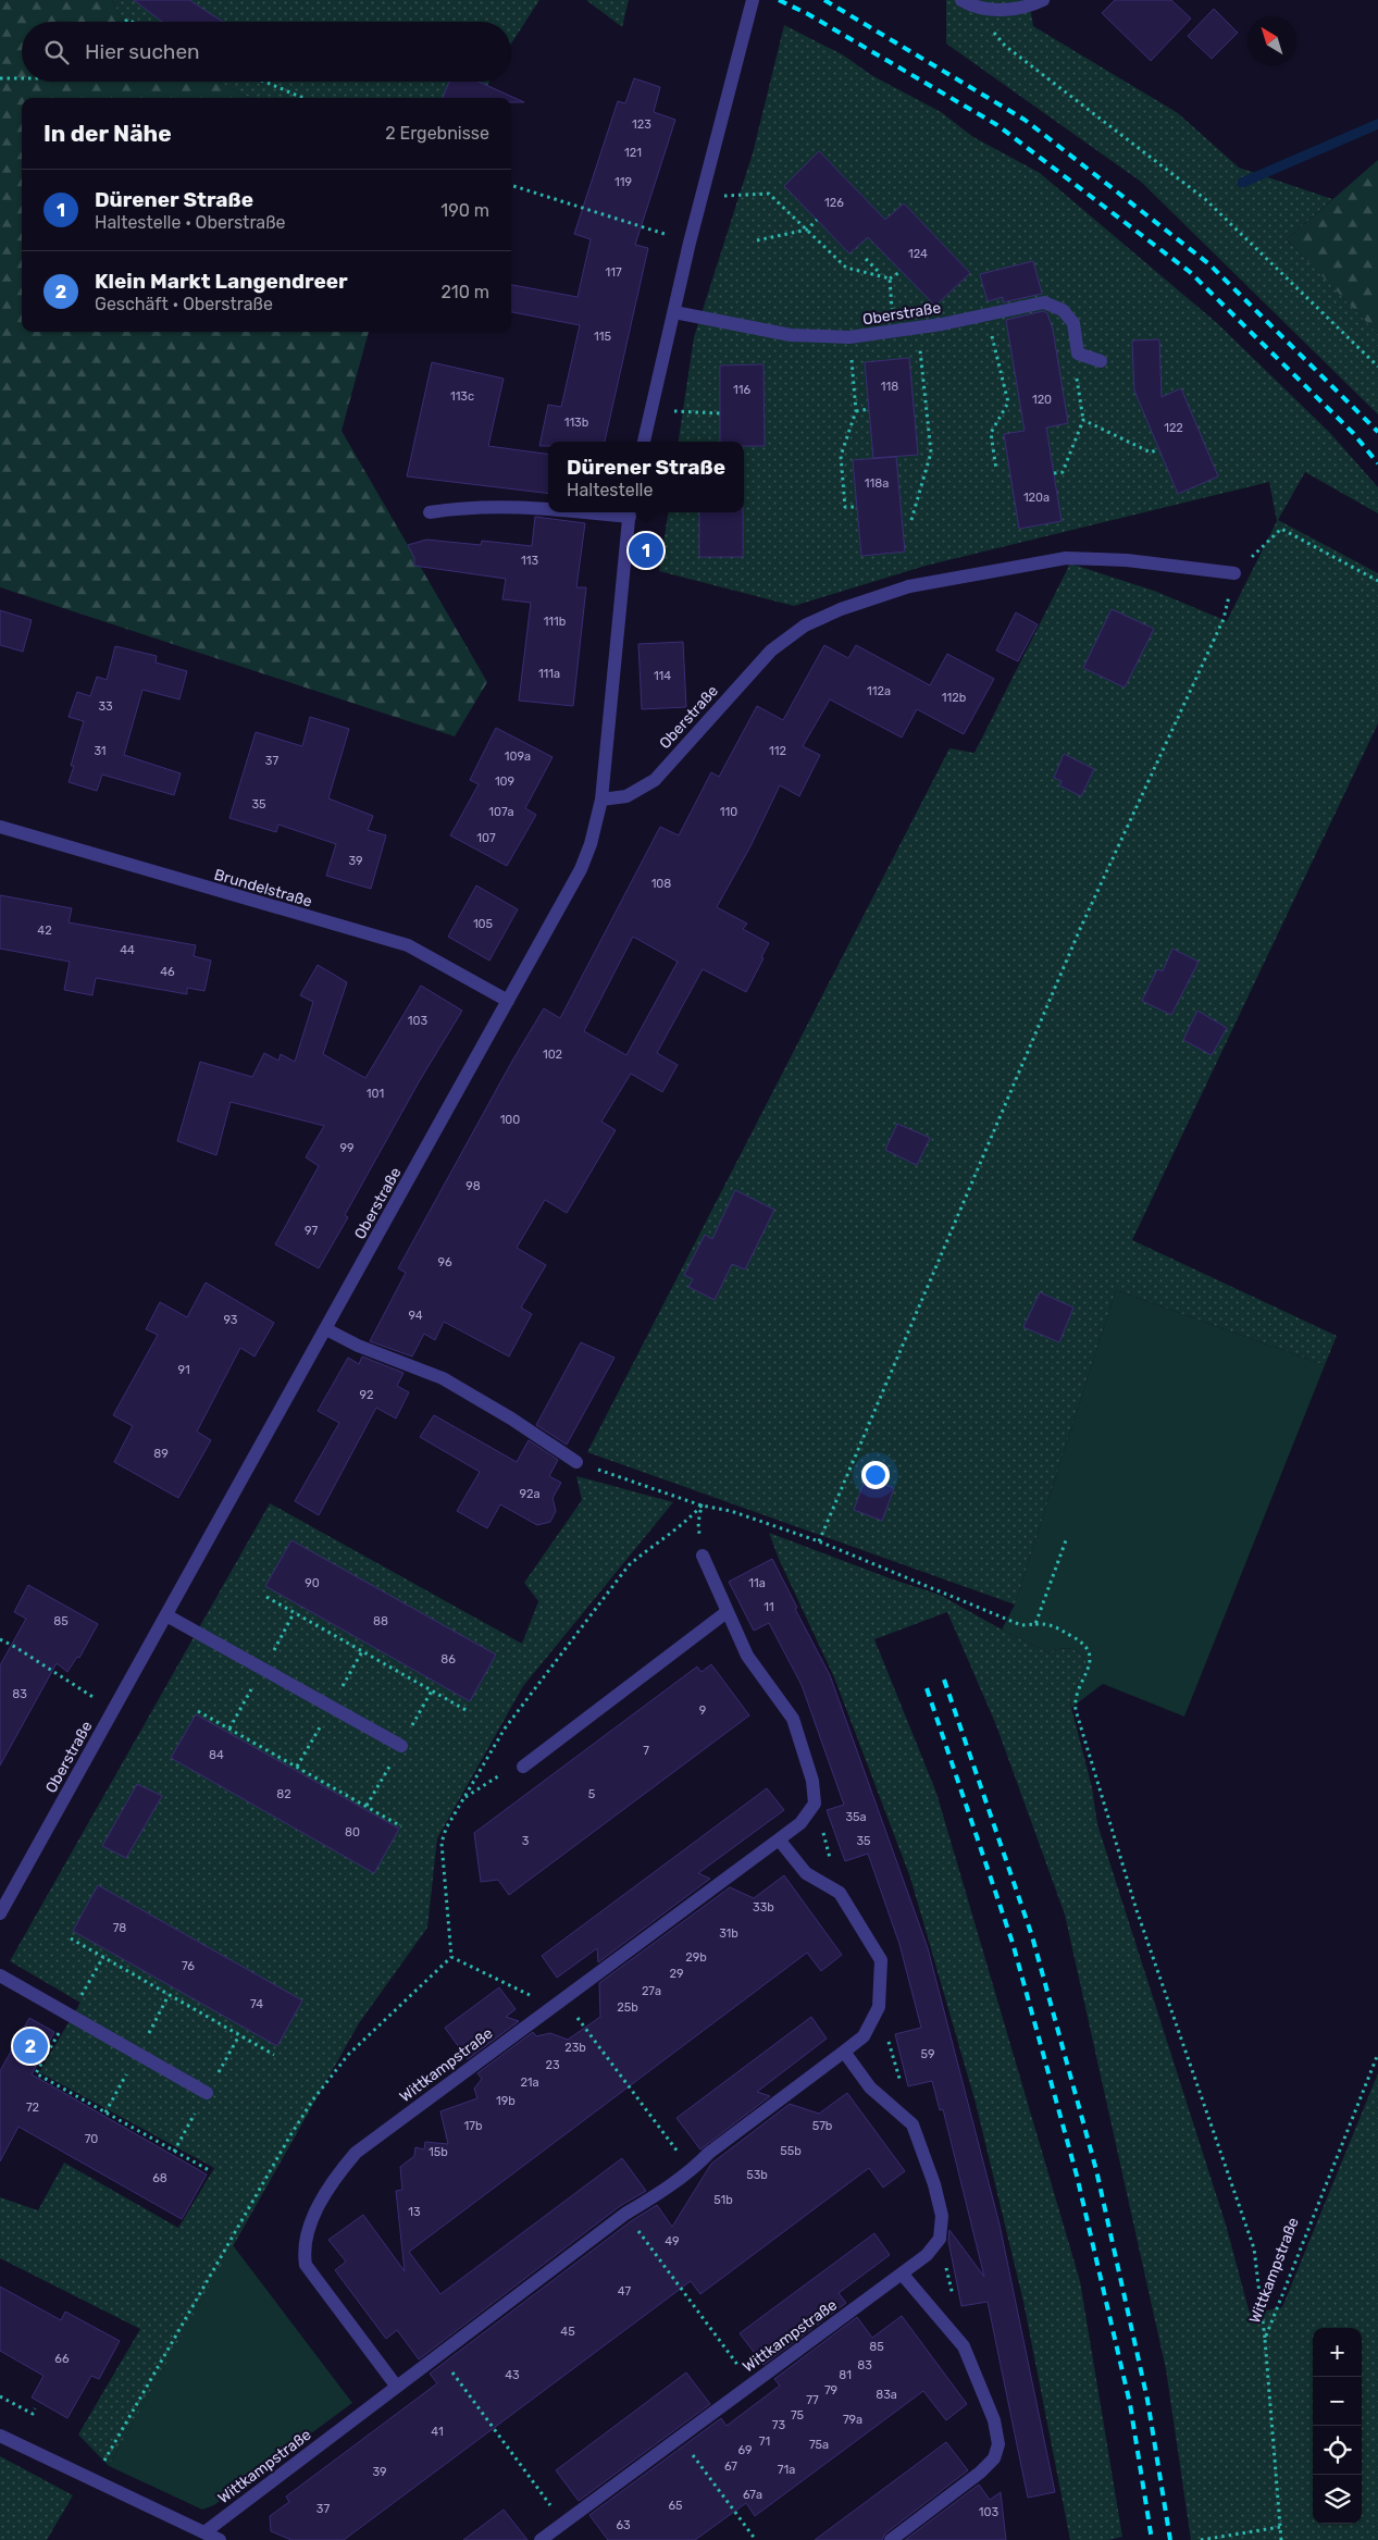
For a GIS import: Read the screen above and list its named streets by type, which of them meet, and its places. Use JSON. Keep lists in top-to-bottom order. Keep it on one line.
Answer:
{"streets":{"street":["Oberstraße","Brundelstraße","Wittkampstraße"]},"crossings":[["Oberstraße","Brundelstraße"]],"house_numbers":["123","121","119","126","124","117","115","118","116","113c","120","113b","122","118a","120a","113","111b","111a","114","112a","112b","33","31","112","109a","37","109","35","107a","110","107","39","108","105","42","44","46","103","102","101","100","99","98","97","96","94","93","91","92","89","92a","90","11a","11","85","88","86","83","9","7","84","82","5","35a","80","3","35","33b","78","31b","29b","76","29","27a","74","25b","23b","59","23","21a","19b","72","17b","57b","70","55b","15b","53b","68","51b","13","49","47","45","85","66","83","43","81","79","83a","77","75","79a","73","41","71","75a","69","67","71a","39","67a","65","37","103","63"],"north":"top left","page":{"search":"Hier suchen","heading":["In der Nähe","2 Ergebnisse"],"list":[{"mark":"1","name":"Dürener Straße","note":"Haltestelle · Oberstraße","value":"190 m"},{"mark":"2","name":"Klein Markt Langendreer","note":"Geschäft · Oberstraße","value":"210 m"}],"popup":["Dürener Straße","Haltestelle"],"pins":["1","2"],"map_buttons":["+","−"]}}
